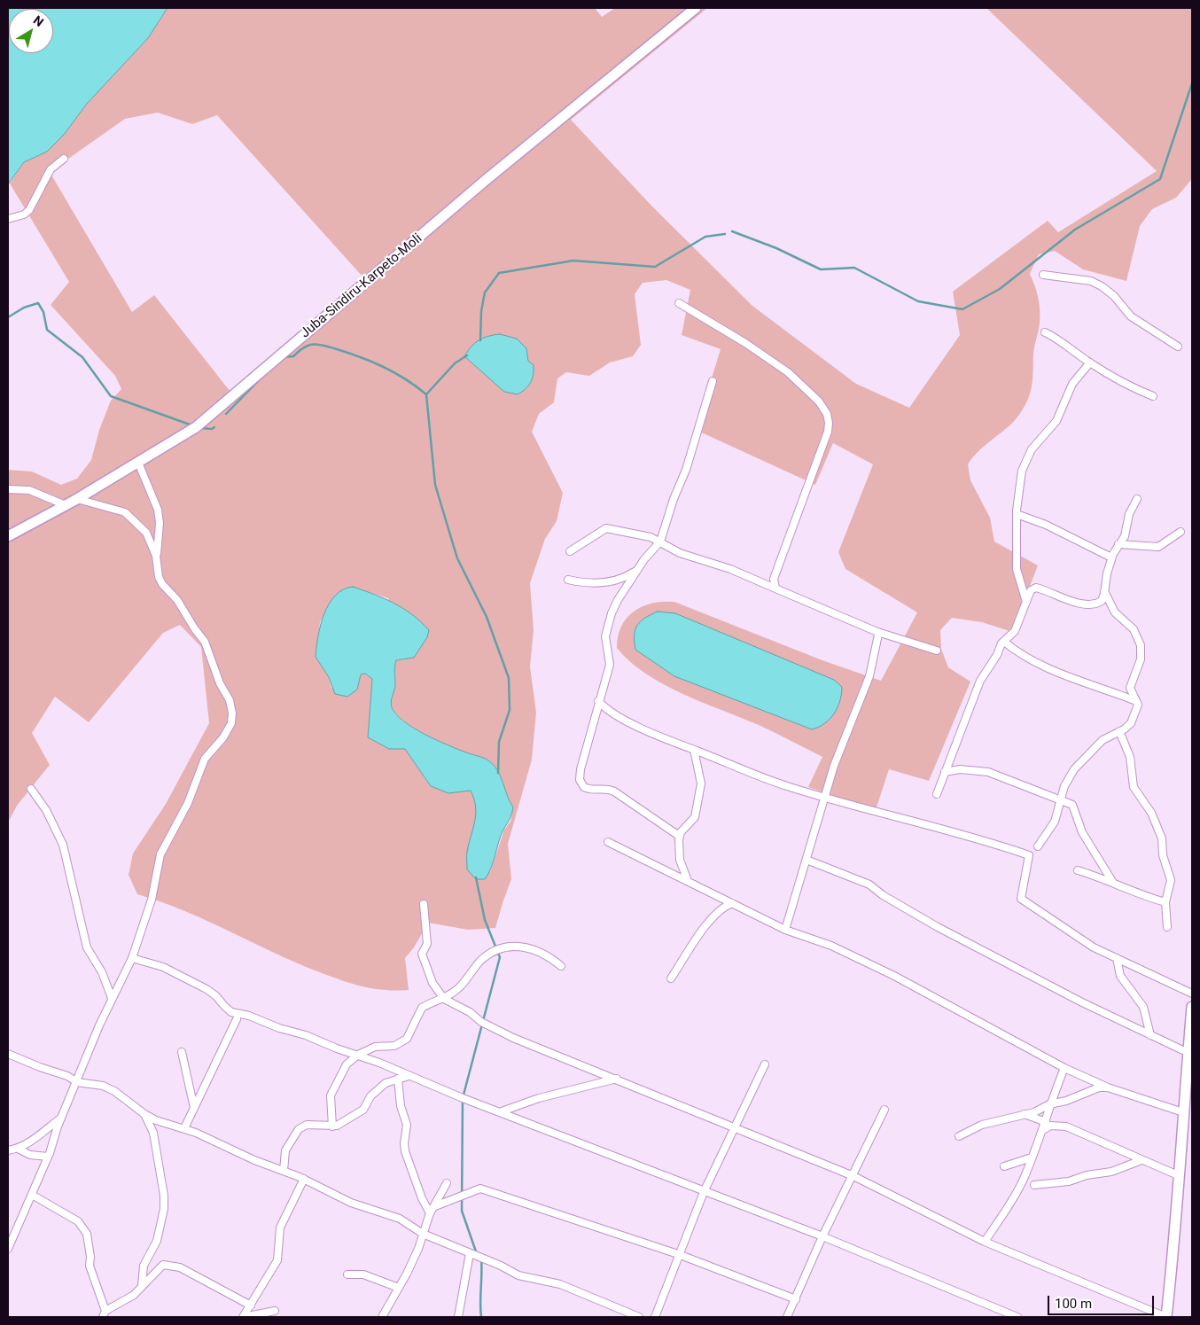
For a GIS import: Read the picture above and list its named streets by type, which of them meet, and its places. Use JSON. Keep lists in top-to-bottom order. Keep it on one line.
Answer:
{"streets":{"main road":["Juba-Sindiru-Karpeto-Moli"]},"scale_bar":"100 m","north":"top right"}
